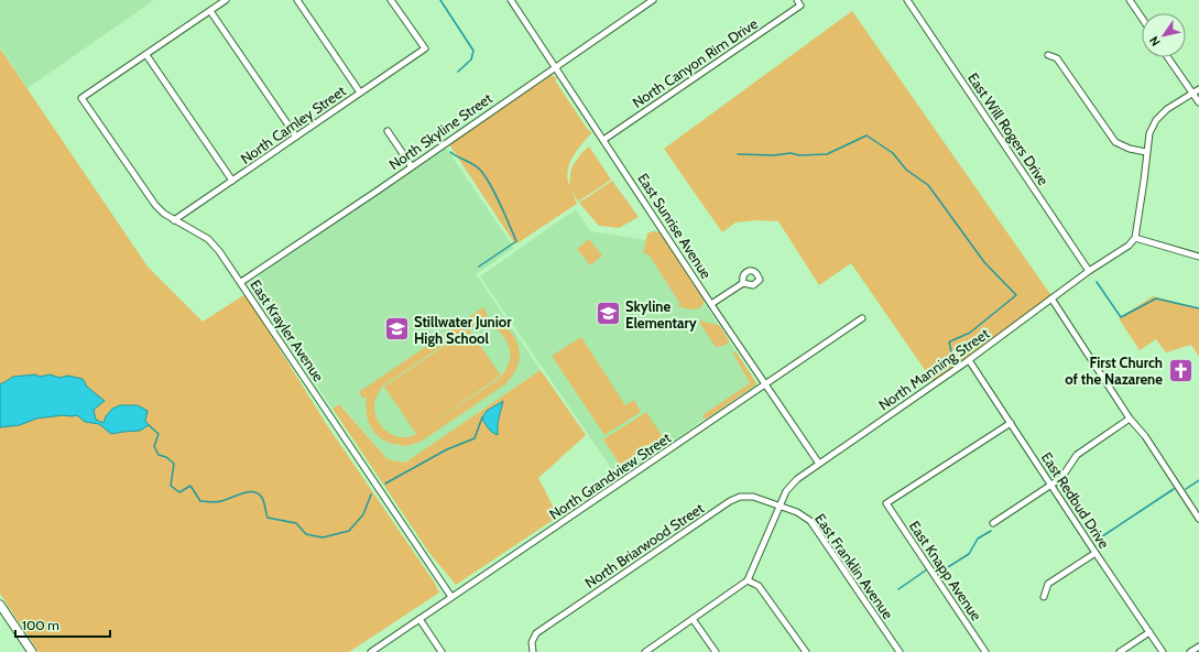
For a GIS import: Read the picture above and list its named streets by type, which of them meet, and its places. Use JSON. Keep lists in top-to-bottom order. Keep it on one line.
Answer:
{"streets":{"street":["North Canyon Rim Drive","North Carnley Street","East Will Rogers Drive","North Skyline Street","East Sunrise Avenue","East Krayler Avenue","North Manning Street","North Grandview Street","East Redbud Drive","North Briarwood Street","East Franklin Avenue","East Knapp Avenue"]},"crossings":[["North Canyon Rim Drive","East Sunrise Avenue"],["North Carnley Street","East Krayler Avenue"],["East Will Rogers Drive","North Manning Street"],["North Skyline Street","East Sunrise Avenue"],["North Skyline Street","East Krayler Avenue"],["East Sunrise Avenue","North Manning Street"],["East Sunrise Avenue","North Grandview Street"],["East Krayler Avenue","North Grandview Street"],["North Manning Street","East Redbud Drive"],["North Manning Street","North Briarwood Street"],["North Manning Street","East Franklin Avenue"],["East Redbud Drive","East Knapp Avenue"],["North Briarwood Street","East Franklin Avenue"]],"places":{"school or university":["Skyline Elementary","Stillwater Junior High School"],"church":["First Church of the Nazarene"]},"scale_bar":"100 m","north":"bottom left"}
